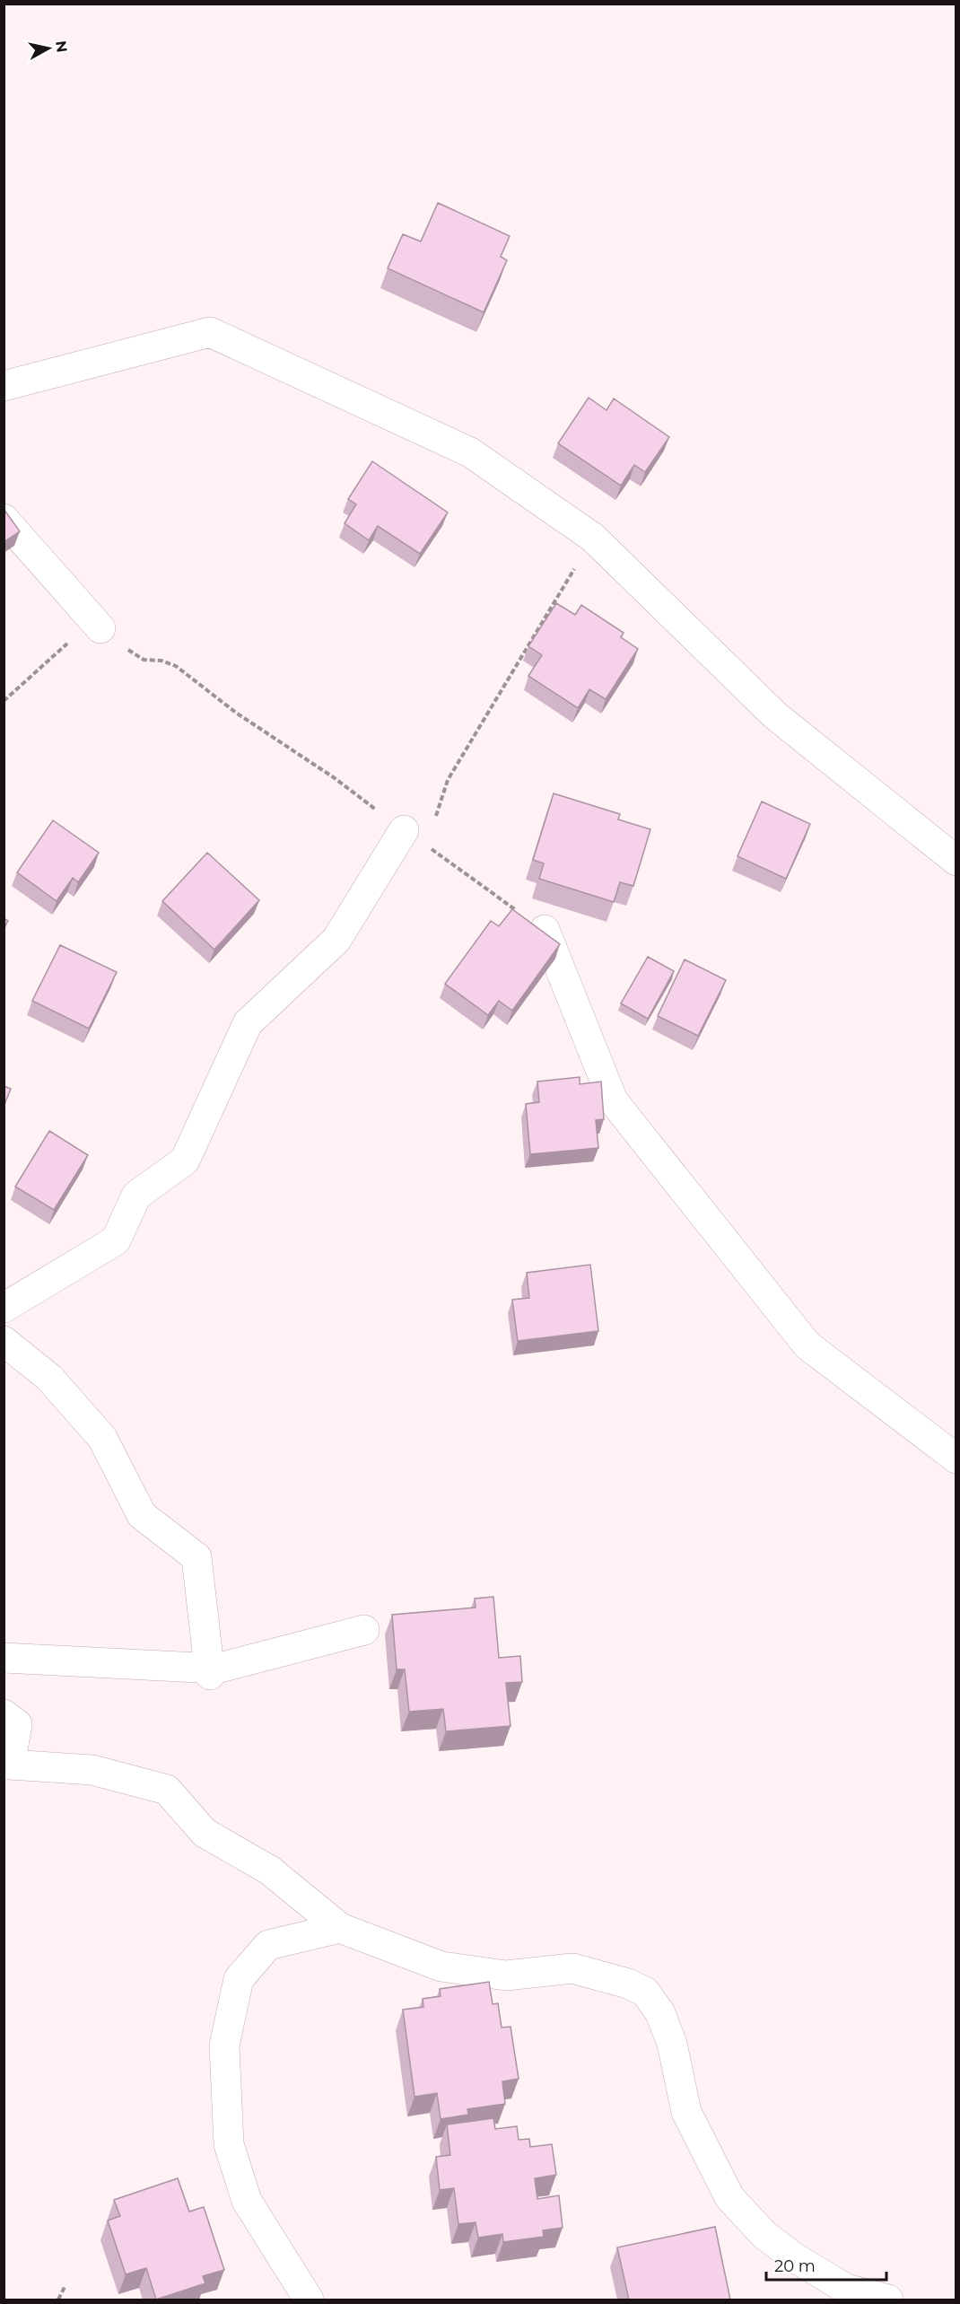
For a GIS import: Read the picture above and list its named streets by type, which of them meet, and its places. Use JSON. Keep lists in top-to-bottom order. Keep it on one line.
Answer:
{"scale_bar":"20 m","north":"right"}
